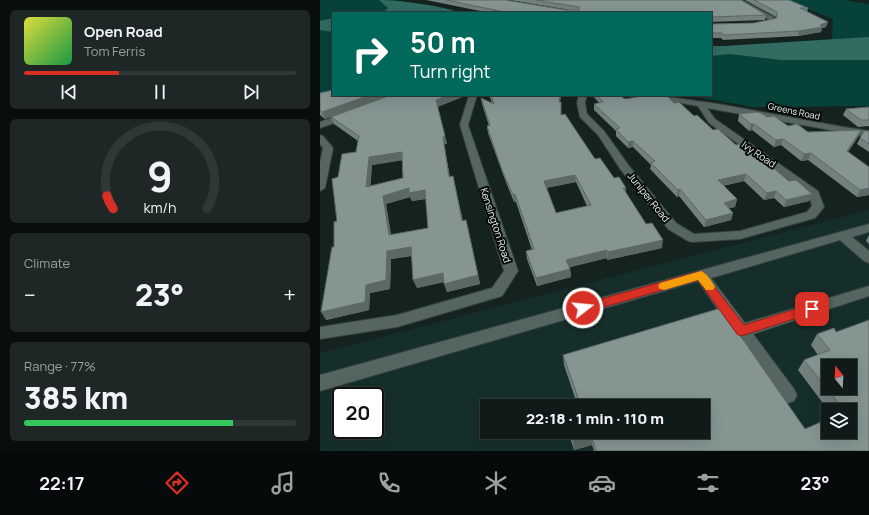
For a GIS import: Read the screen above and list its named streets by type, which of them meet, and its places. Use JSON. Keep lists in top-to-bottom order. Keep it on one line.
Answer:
{"streets":{"street":["Greens Road","Ivy Road","Juniper Road","Kensington Road"]},"crossings":[["Greens Road","Ivy Road"],["Ivy Road","Juniper Road"]],"north":"top","page":{"turn":["50 m","Turn right"],"song":["Open Road","Tom Ferris"],"tile":["Climate",["Range · 77%","385 km"]],"heat":["−","23°","+"],"limit":"20","trip":"22:18 · 1 min · 110 m","tabs":["22:17","23°"],"gauge":["9","km/h"]}}
